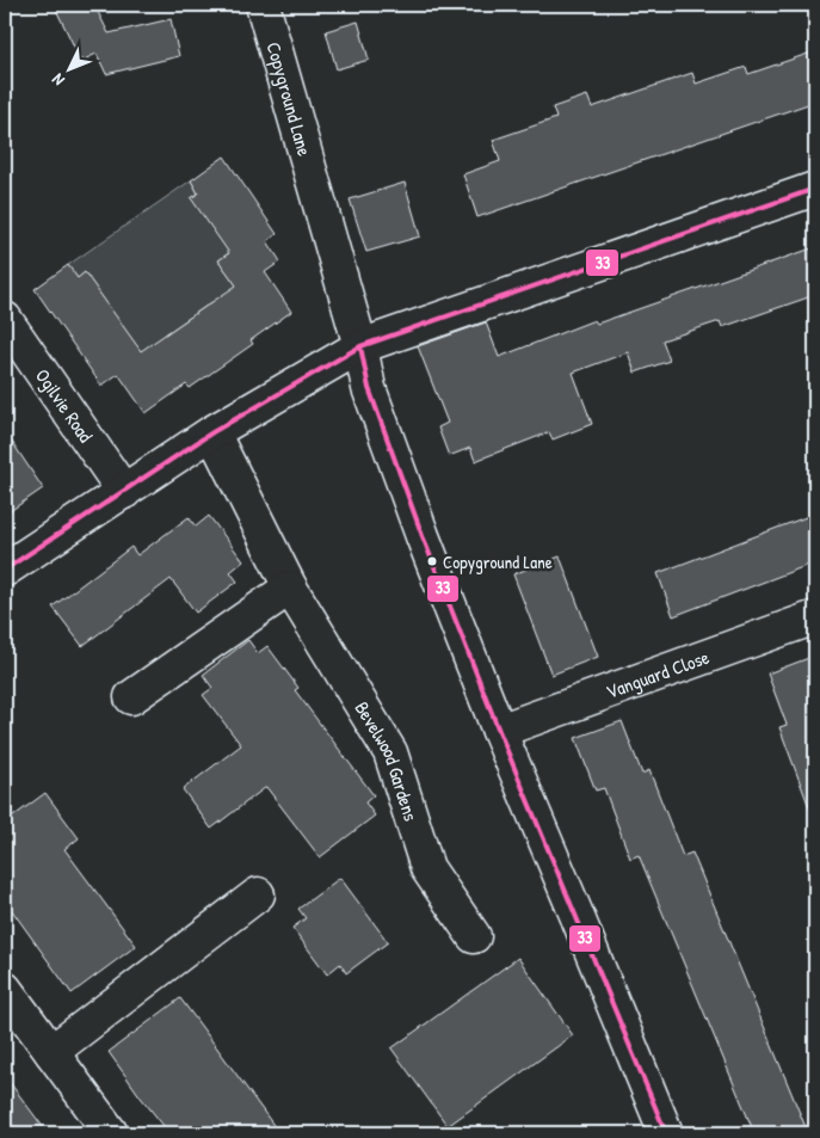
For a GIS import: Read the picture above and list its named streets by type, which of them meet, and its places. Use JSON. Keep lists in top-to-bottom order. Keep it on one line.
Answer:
{"streets":{"street":["Copyground Lane","Ogilvie Road","Vanguard Close","Bevelwood Gardens"]},"crossings":[["Copyground Lane","Vanguard Close"]],"places":["Copyground Lane"],"lines":["transit line 33"],"north":"bottom left"}
